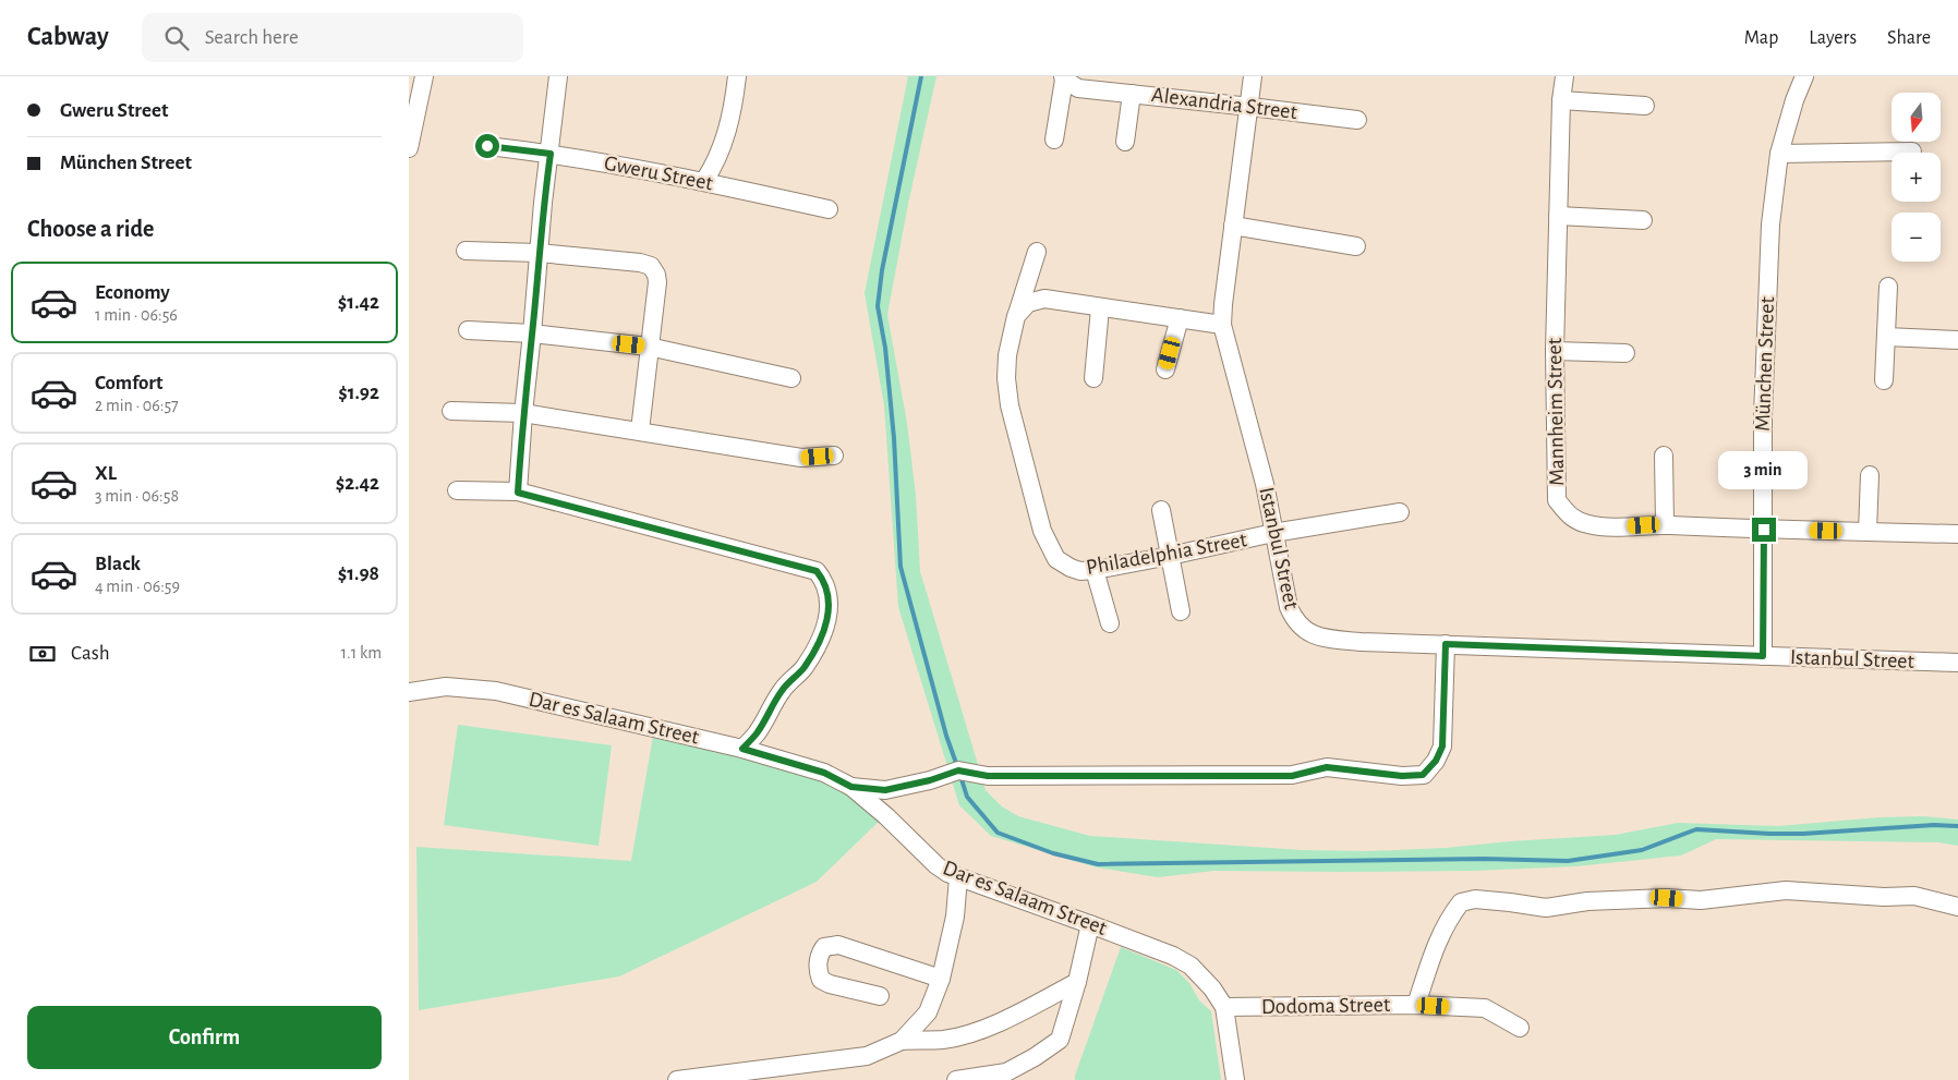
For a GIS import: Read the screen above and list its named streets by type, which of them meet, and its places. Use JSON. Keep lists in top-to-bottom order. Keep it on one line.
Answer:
{"streets":{"street":["Alexandria Street","Gweru Street","München Street","Mannheim Street","Istanbul Street","Philadelphia Street","Dar es Salaam Street","Dodoma Street"]},"crossings":[["Alexandria Street","Istanbul Street"],["München Street","Mannheim Street"],["München Street","Istanbul Street"],["Istanbul Street","Philadelphia Street"],["Dar es Salaam Street","Dodoma Street"]],"north":"bottom","page":{"header":"Cabway","search":"Search here","nav":["Map","Layers","Share"],"banner":["Gweru Street","München Street"],"map_buttons":["+","−"],"heading":"Choose a ride","list":[{"name":"Economy","note":"1 min · 06:56","value":"$1.42"},{"name":"Comfort","note":"2 min · 06:57","value":"$1.92"},{"name":"XL","note":"3 min · 06:58","value":"$2.42"},{"name":"Black","note":"4 min · 06:59","value":"$1.98"}],"bubble":"3 min","pay":["Cash","1.1 km"],"buttons":"Confirm"}}
